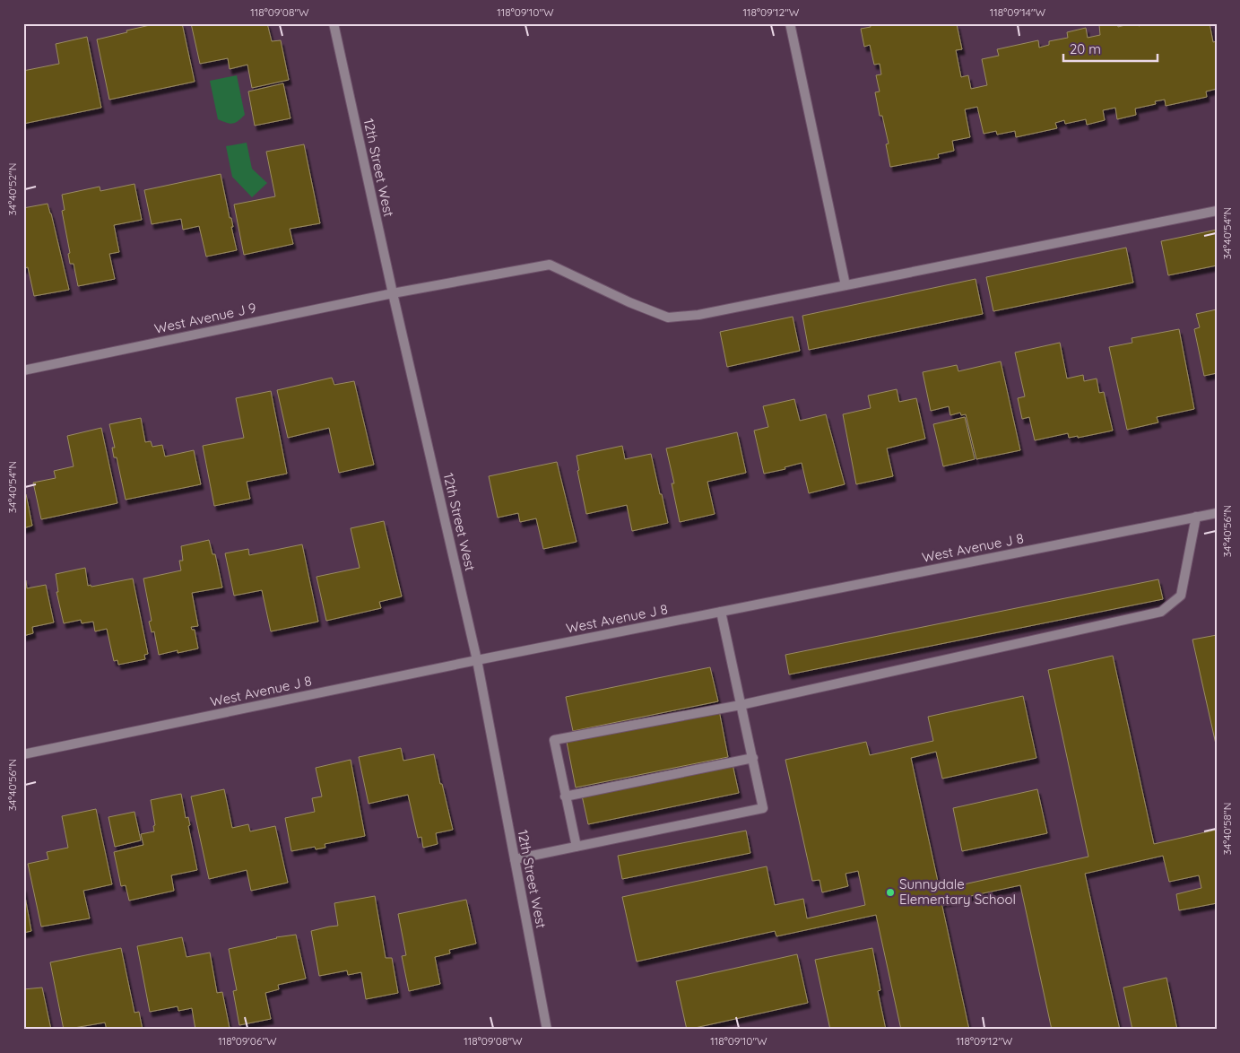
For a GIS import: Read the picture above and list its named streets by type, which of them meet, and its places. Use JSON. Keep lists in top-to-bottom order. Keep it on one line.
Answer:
{"streets":{"street":["12th Street West","West Avenue J 9","West Avenue J 8"]},"crossings":[["12th Street West","West Avenue J 9"],["12th Street West","West Avenue J 8"]],"places":["Sunnydale Elementary School"],"scale_bar":"20 m","coordinates":["118°09'08\"W","118°09'10\"W","118°09'12\"W","118°09'14\"W","34°40'52\"N","34°40'54\"N","34°40'56\"N","34°40'58\"N","118°09'06\"W"]}
